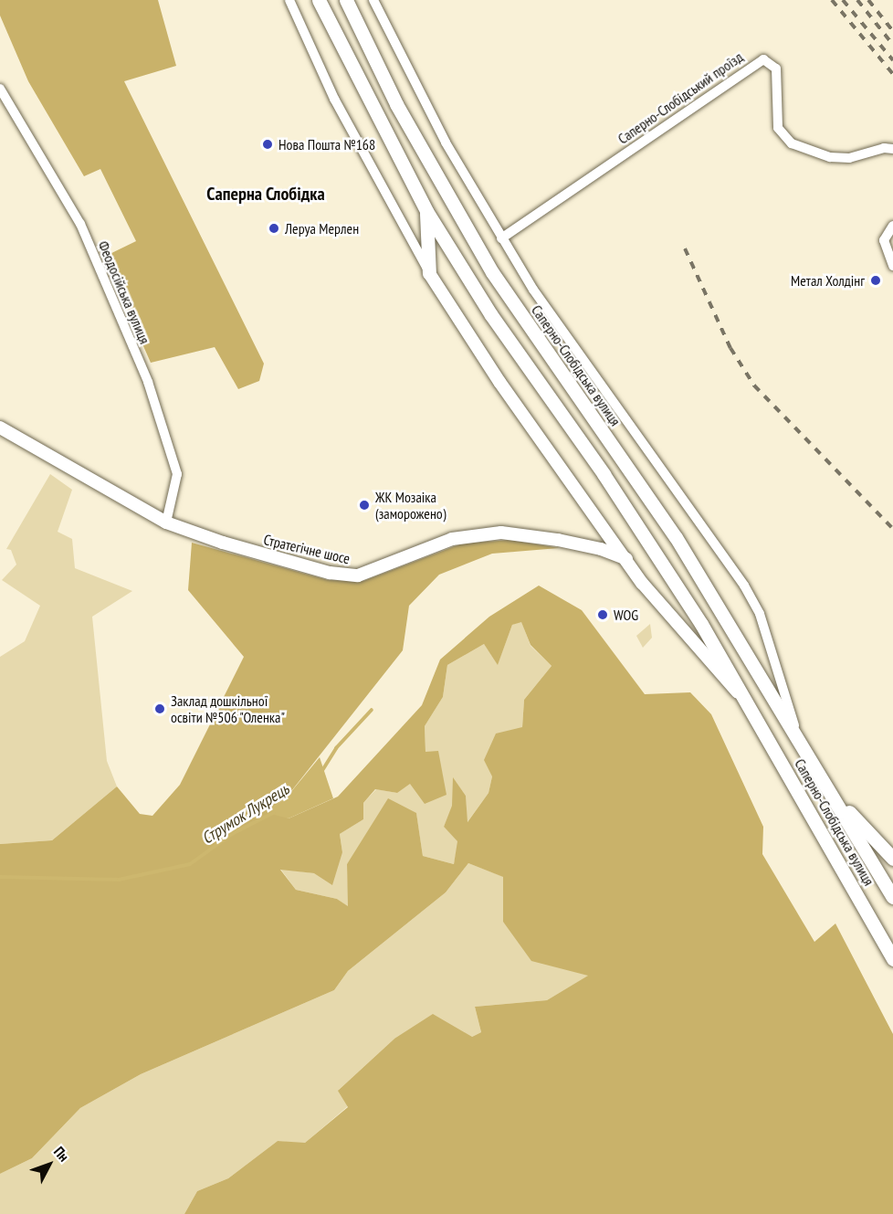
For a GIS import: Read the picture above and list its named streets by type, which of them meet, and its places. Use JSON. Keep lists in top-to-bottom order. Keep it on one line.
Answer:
{"streets":{"main road":["Саперно-Слобідська вулиця"],"street":["Саперно-Слобідський проїзд","Феодосійська вулиця","Стратегічне шосе"]},"crossings":[["Саперно-Слобідський проїзд","Саперно-Слобідська вулиця"],["Феодосійська вулиця","Стратегічне шосе"],["Саперно-Слобідська вулиця","Стратегічне шосе"]],"districts":["Саперна Слобідка"],"water":["Струмок Лукрець"],"places":["Нова Пошта №168","Леруа Мерлен","Метал Холдінг","ЖК Мозаіка (заморожено)","WOG","Заклад дошкільної освіти №506 \"Оленка\""],"north":"top right"}
